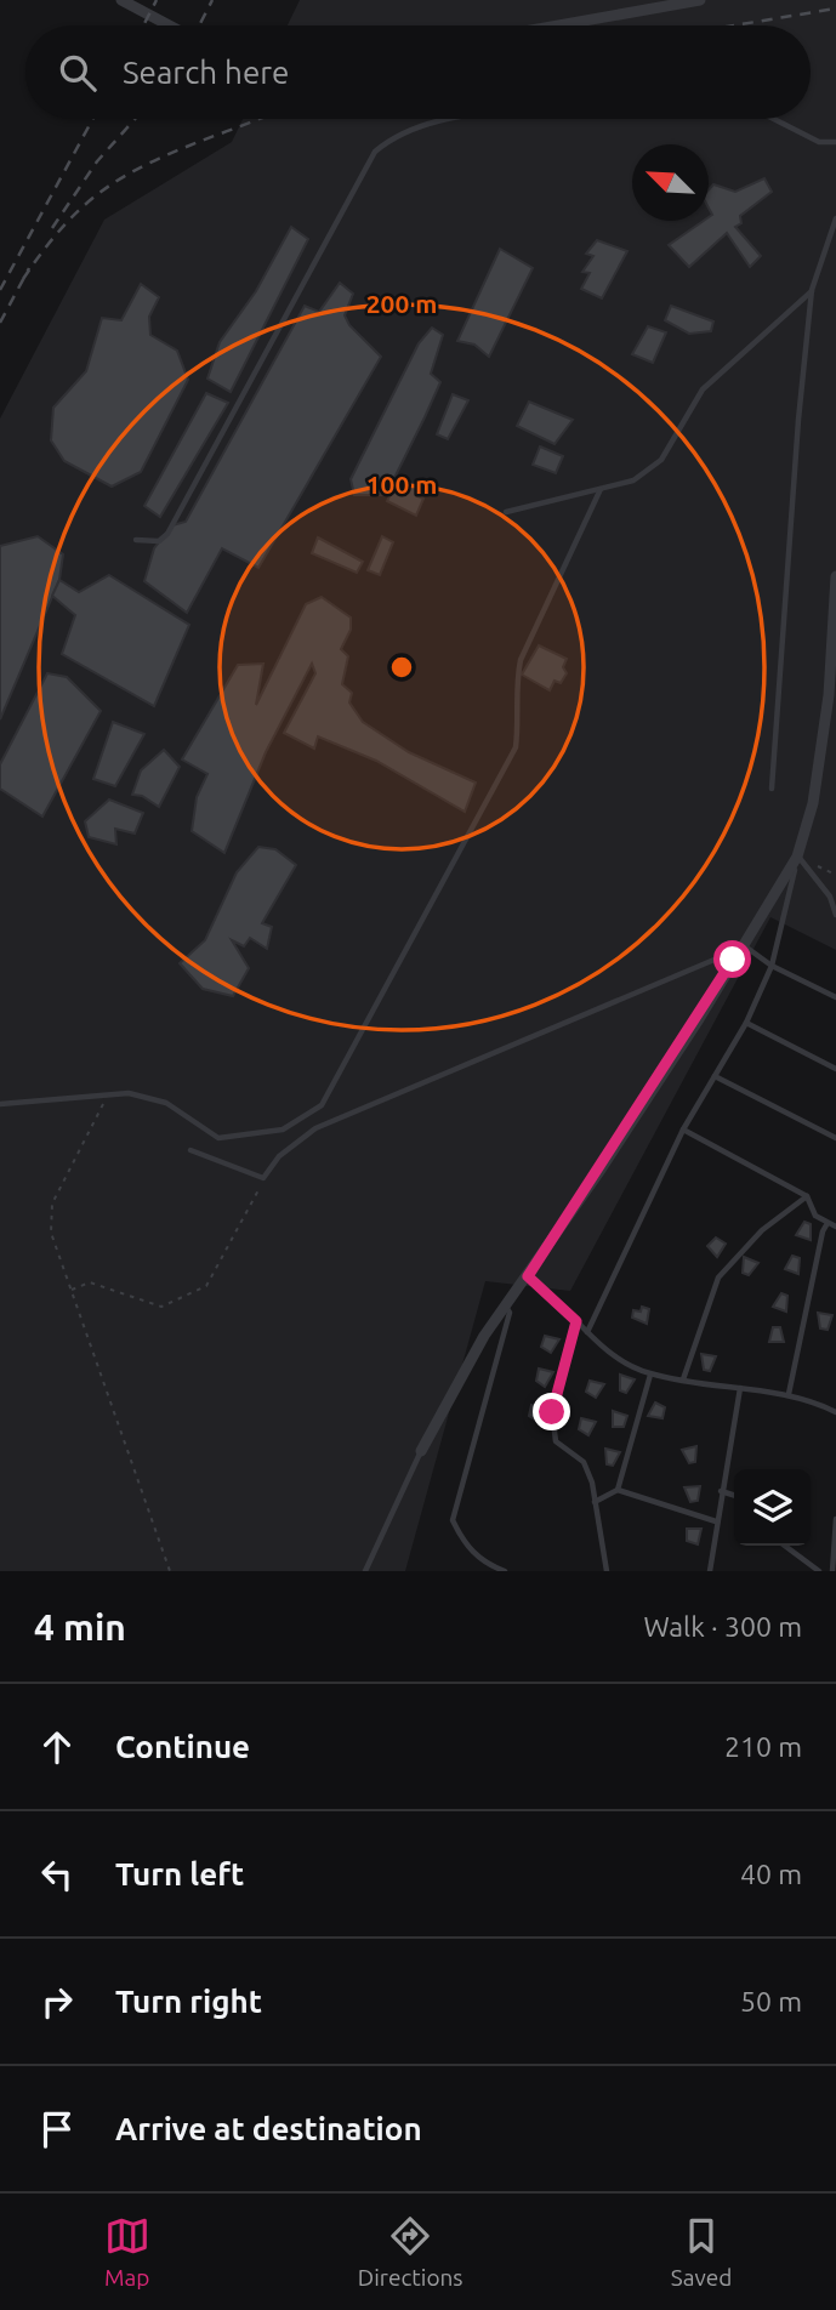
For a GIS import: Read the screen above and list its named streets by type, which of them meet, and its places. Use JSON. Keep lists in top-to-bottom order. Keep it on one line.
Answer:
{"north":"top left","page":{"search":"Search here","heading":["4 min","Walk · 300 m"],"list":[["Continue","210 m"],["Turn left","40 m"],["Turn right","50 m"],"Arrive at destination"],"nav":["Map","Directions","Saved"]},"rings":["200 m","100 m"]}
